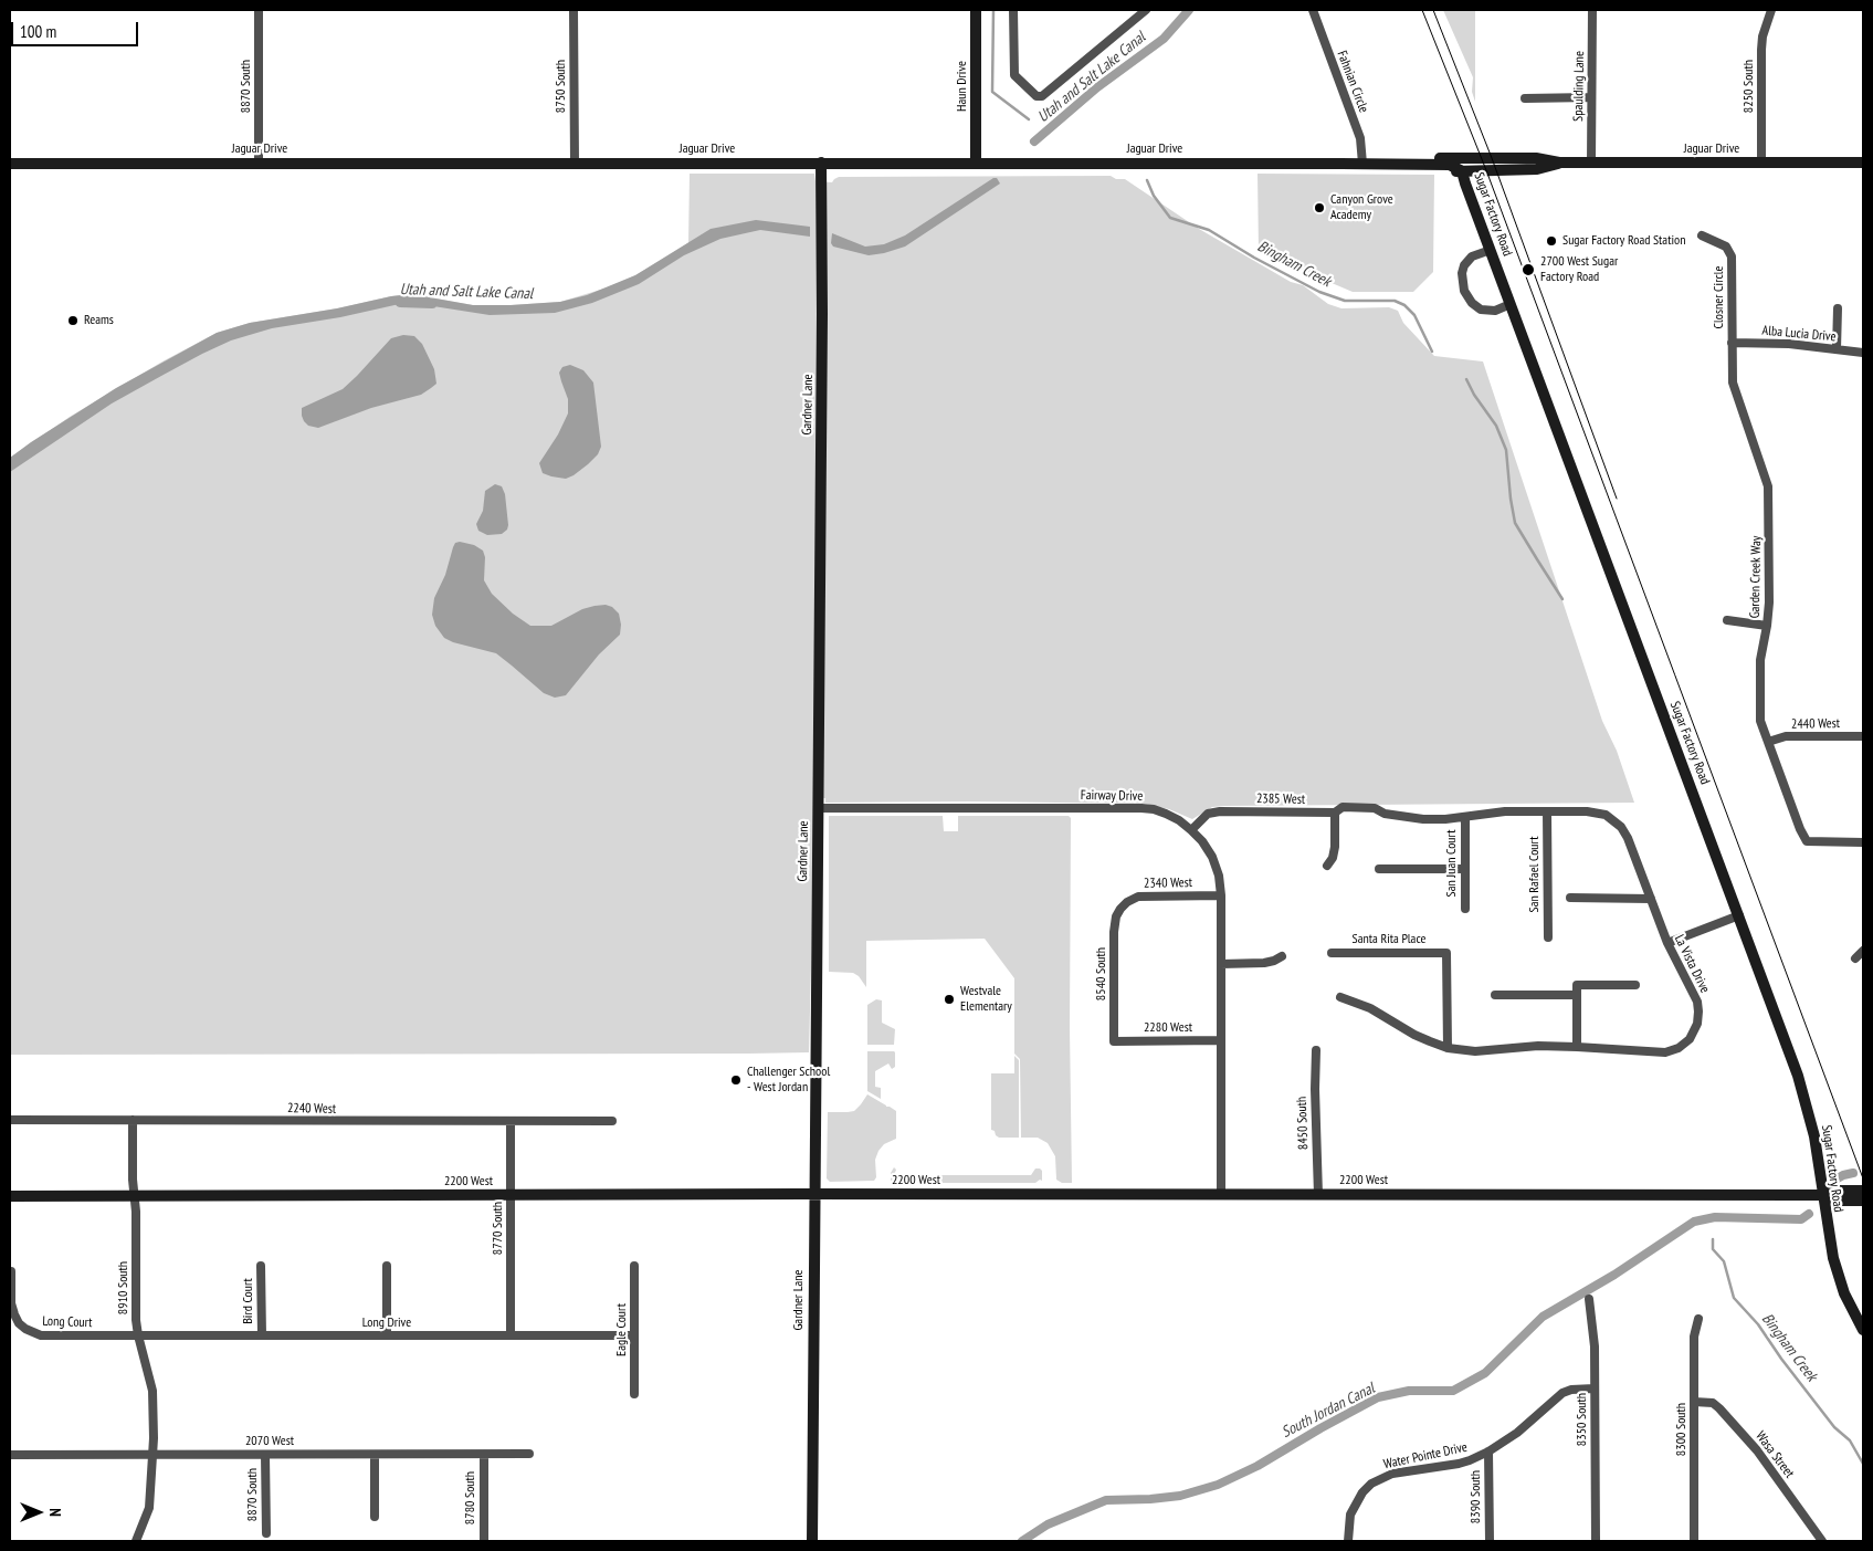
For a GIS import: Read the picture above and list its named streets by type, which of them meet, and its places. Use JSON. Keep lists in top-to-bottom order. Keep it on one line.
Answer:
{"streets":{"street":["Fahnian Circle","8870 South","8750 South","Haun Drive","Spaulding Lane","8250 South","Jaguar Drive","Sugar Factory Road","Closner Circle","Alba Lucia Drive","Gardner Lane","Garden Creek Way","2440 West","Fairway Drive","2385 West","San Juan Court","San Rafael Court","2340 West","Santa Rita Place","La Vista Drive","8540 South","2280 West","2240 West","8450 South","2200 West","8770 South","8910 South","Bird Court","Long Court","Long Drive","Eagle Court","8350 South","8300 South","2070 West","Wasa Street","Water Pointe Drive","8390 South","8780 South"]},"crossings":[["Fahnian Circle","Jaguar Drive"],["8870 South","Jaguar Drive"],["8870 South","2070 West"],["8750 South","Jaguar Drive"],["Haun Drive","Jaguar Drive"],["Spaulding Lane","Jaguar Drive"],["8250 South","Jaguar Drive"],["Jaguar Drive","Sugar Factory Road"],["Jaguar Drive","Gardner Lane"],["Sugar Factory Road","2200 West"],["Closner Circle","Alba Lucia Drive"],["Closner Circle","Garden Creek Way"],["Alba Lucia Drive","Garden Creek Way"],["Gardner Lane","Fairway Drive"],["Gardner Lane","2200 West"],["Garden Creek Way","2440 West"],["Fairway Drive","2385 West"],["Fairway Drive","2340 West"],["Fairway Drive","2280 West"],["Fairway Drive","2200 West"],["2385 West","La Vista Drive"],["San Juan Court","La Vista Drive"],["San Rafael Court","La Vista Drive"],["2340 West","8540 South"],["Santa Rita Place","La Vista Drive"],["8540 South","2280 West"],["2240 West","8770 South"],["2240 West","8910 South"],["8450 South","2200 West"],["2200 West","8770 South"],["2200 West","8910 South"],["8770 South","Long Drive"],["8910 South","Long Court"],["8910 South","Long Drive"],["8910 South","2070 West"],["Bird Court","Long Drive"],["Long Court","Long Drive"],["Long Drive","Eagle Court"],["8350 South","Water Pointe Drive"],["8300 South","Wasa Street"],["2070 West","8780 South"],["Water Pointe Drive","8390 South"]],"water":["Utah and Salt Lake Canal","Bingham Creek","South Jordan Canal"],"places":["Canyon Grove Academy","Sugar Factory Road Station","2700 West Sugar Factory Road","Reams","Westvale Elementary","Challenger School - West Jordan"],"scale_bar":"100 m","north":"right"}
